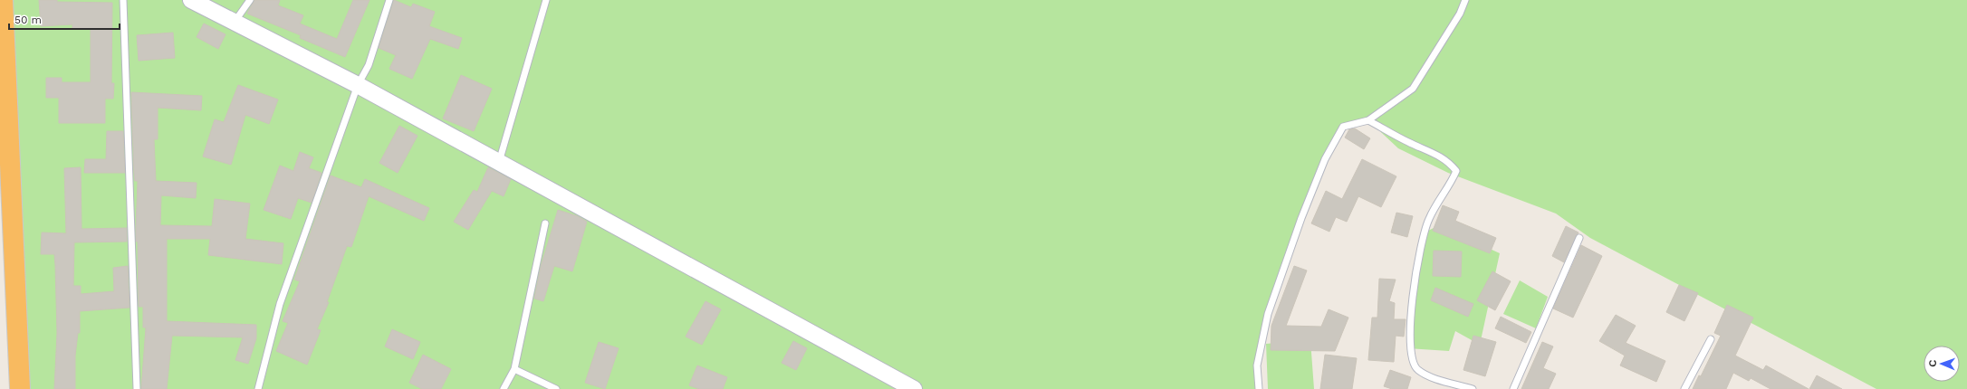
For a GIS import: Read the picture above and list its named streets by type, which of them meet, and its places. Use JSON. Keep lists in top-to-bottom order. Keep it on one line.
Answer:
{"scale_bar":"50 m","north":"left"}
